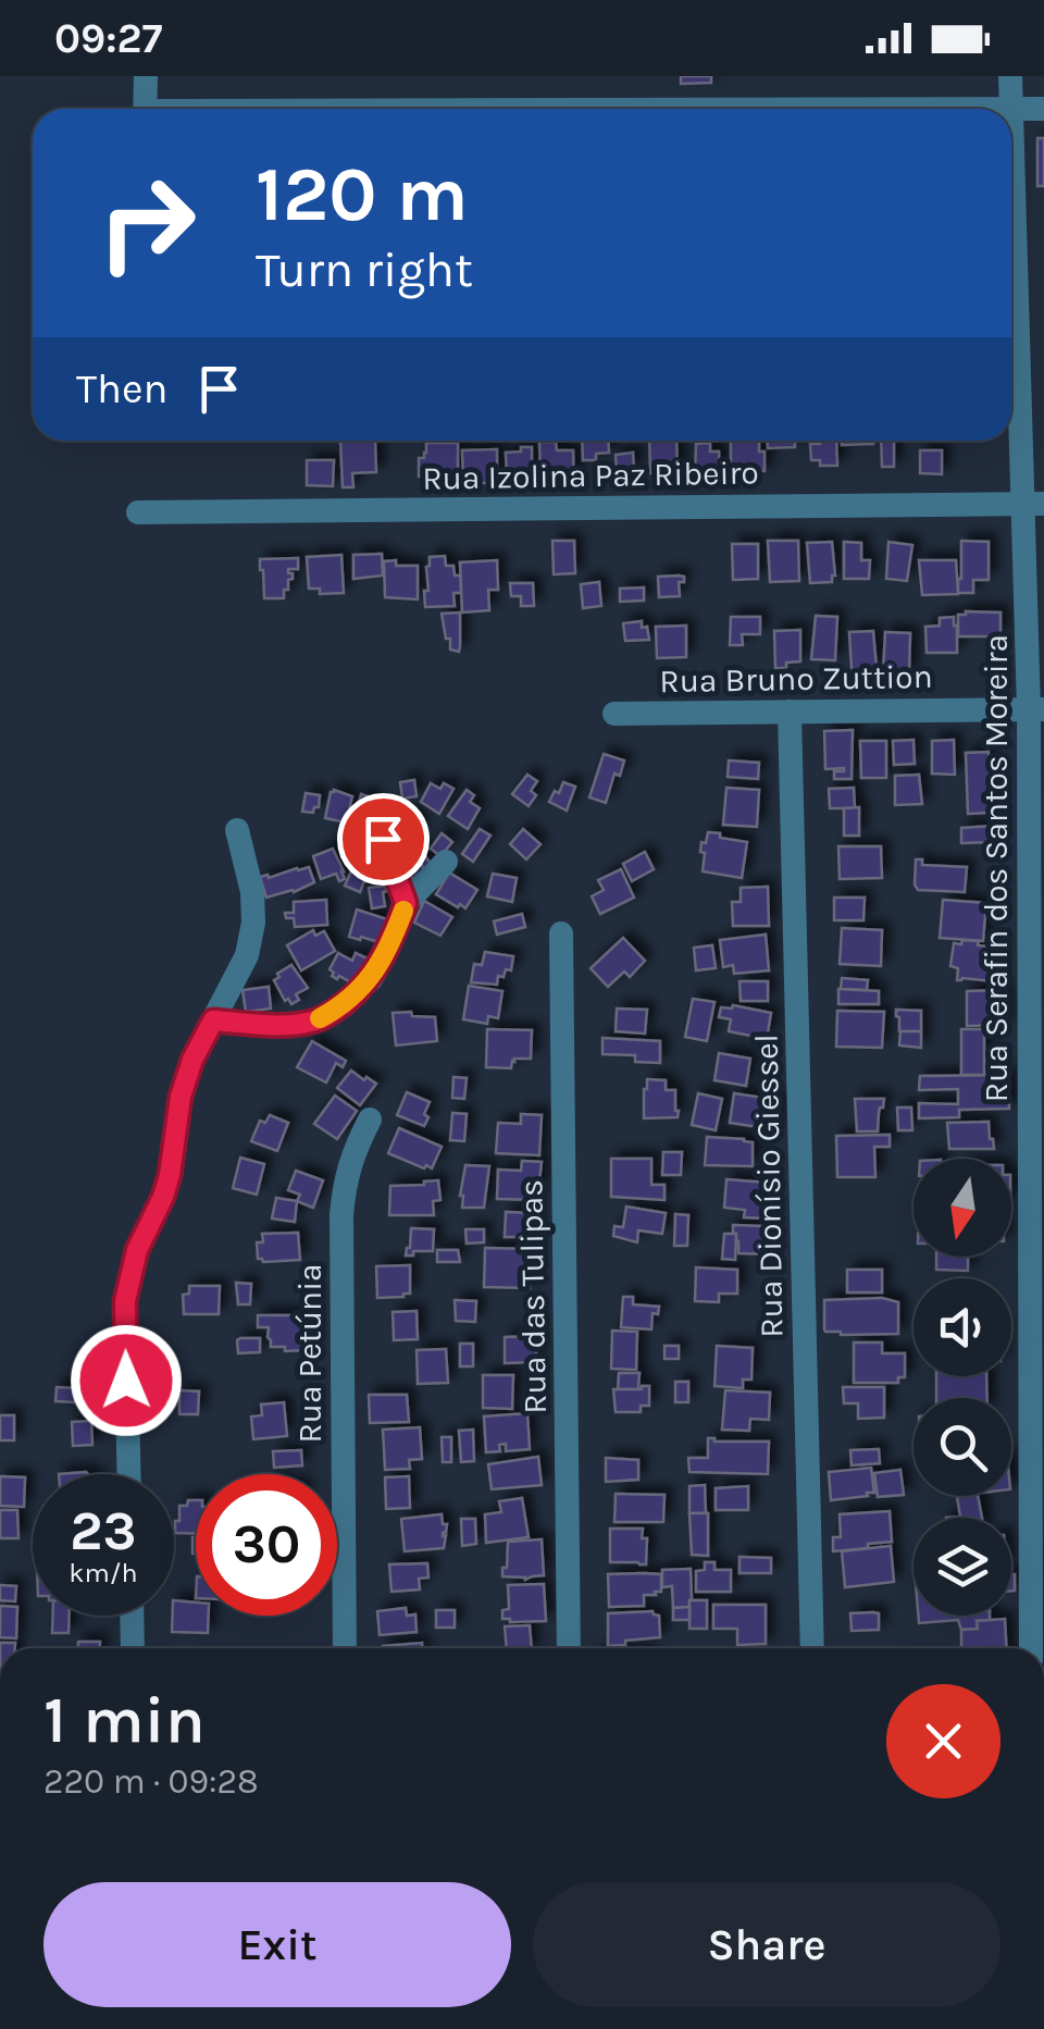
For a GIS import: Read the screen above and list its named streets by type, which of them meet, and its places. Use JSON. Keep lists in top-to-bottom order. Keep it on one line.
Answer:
{"streets":{"street":["Rua Izolina Paz Ribeiro","Rua Bruno Zuttion","Rua Serafin dos Santos Moreira","Rua Dionísio Giessel","Rua das Tulipas","Rua Petúnia"]},"crossings":[["Rua Izolina Paz Ribeiro","Rua Serafin dos Santos Moreira"],["Rua Bruno Zuttion","Rua Serafin dos Santos Moreira"],["Rua Bruno Zuttion","Rua Dionísio Giessel"]],"north":"bottom","page":{"status":"09:27","turn":["120 m","Turn right"],"then":"Then","speed":"23 km/h","limit":"30","heading":["1 min","220 m · 09:28"],"buttons":["Exit","Share"]}}
